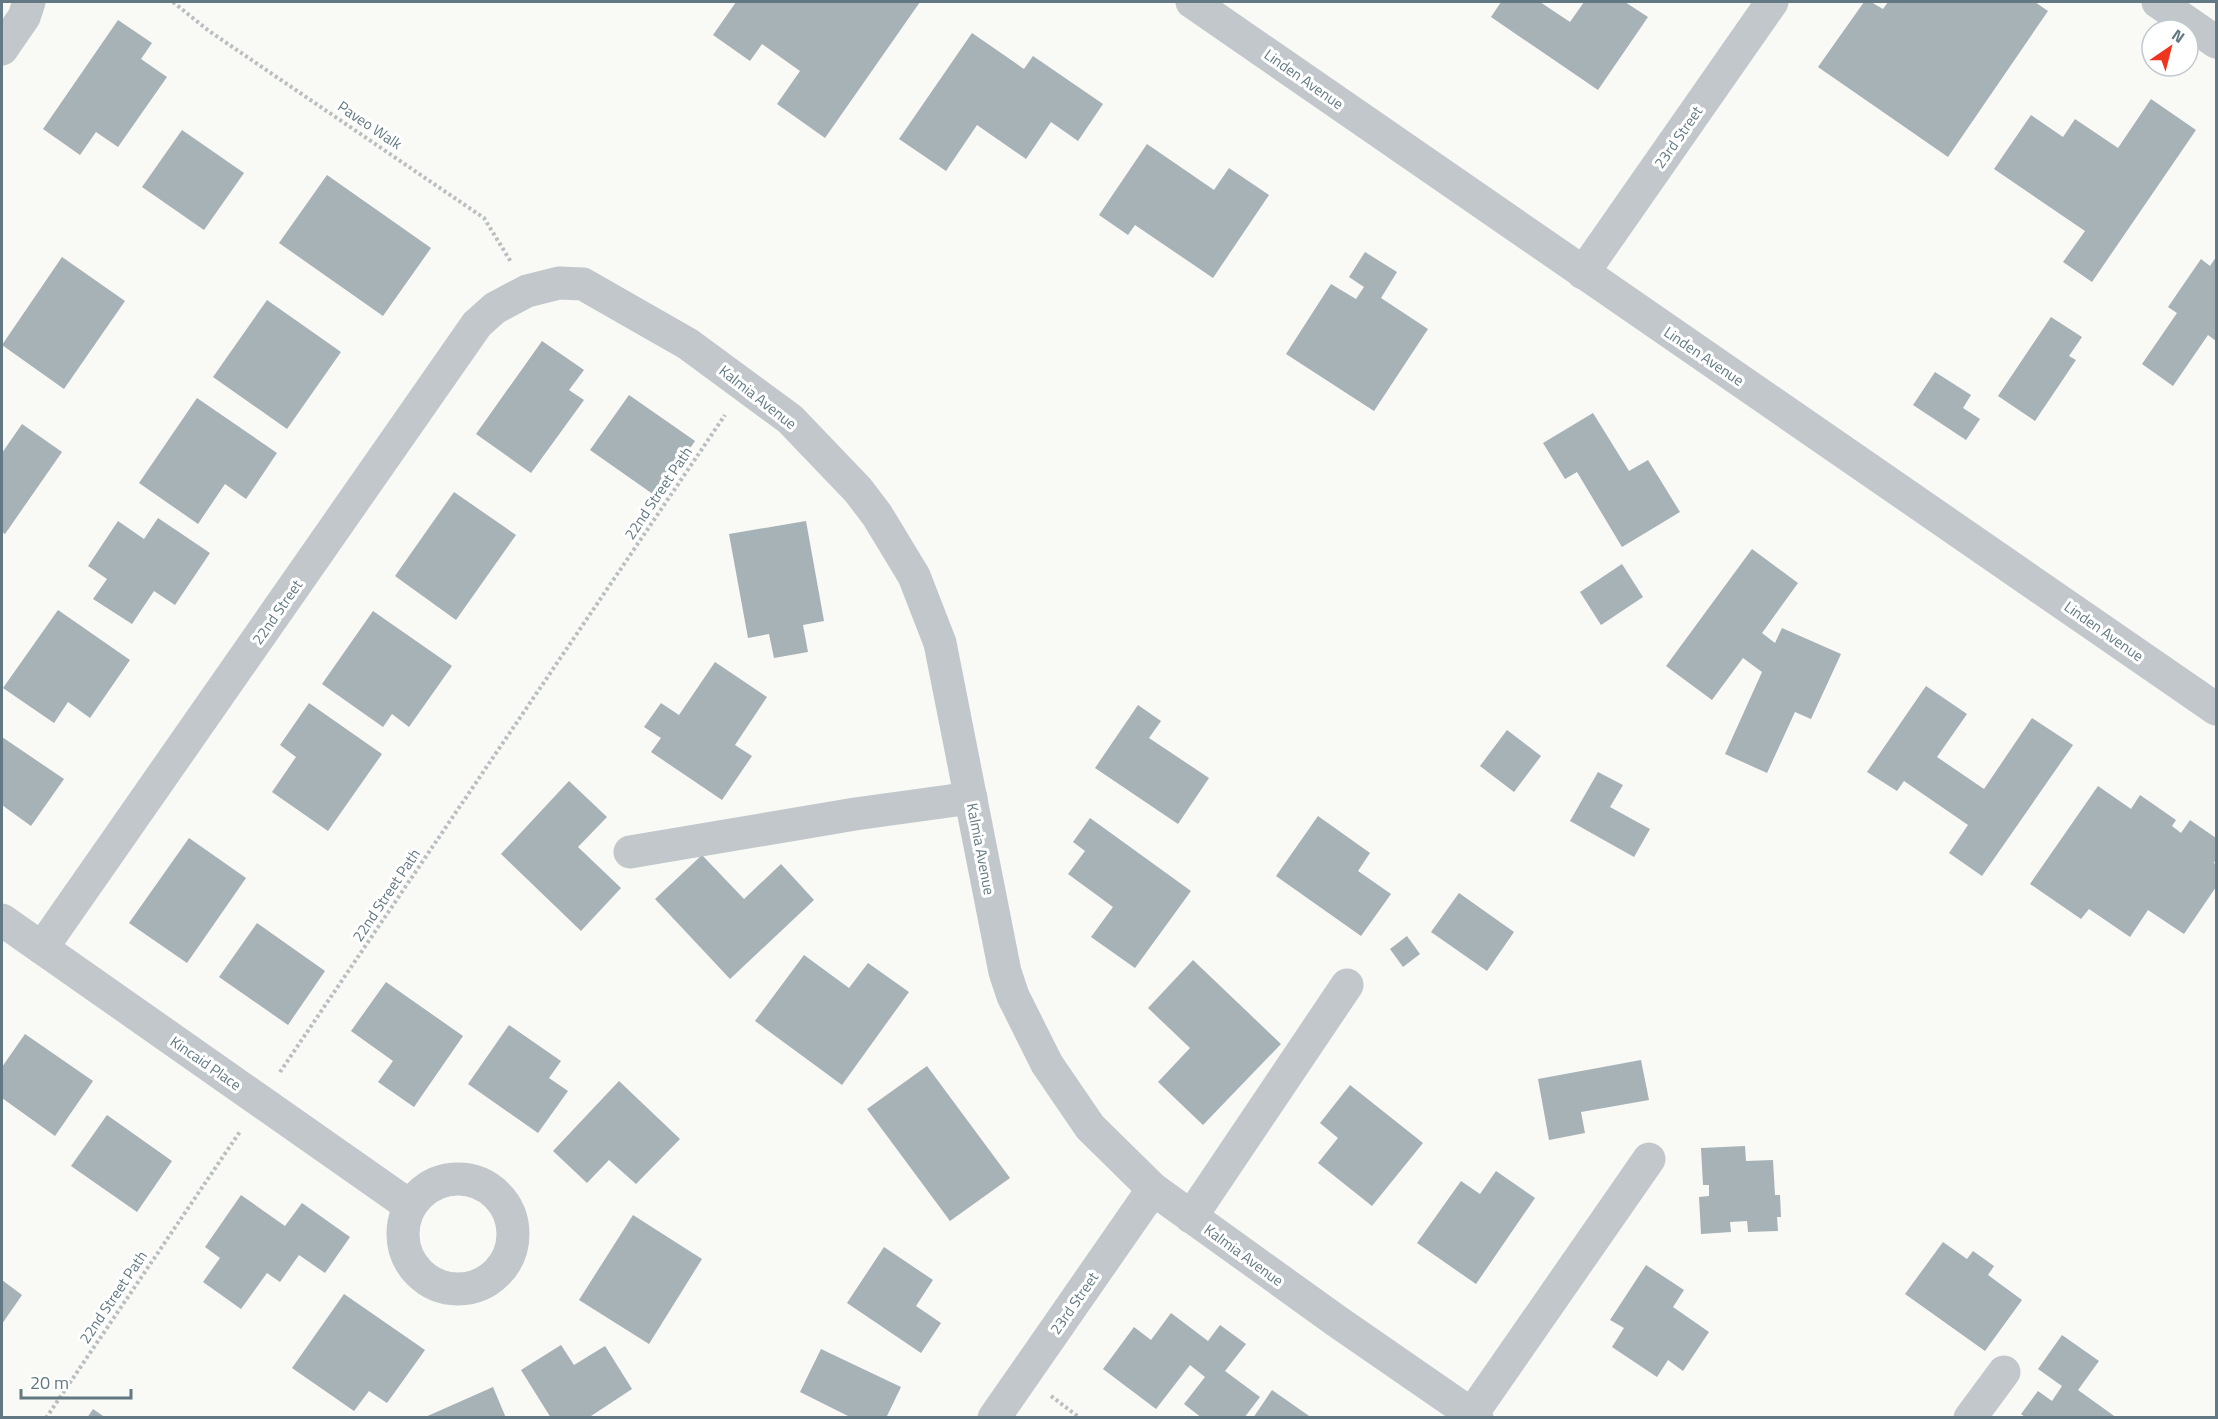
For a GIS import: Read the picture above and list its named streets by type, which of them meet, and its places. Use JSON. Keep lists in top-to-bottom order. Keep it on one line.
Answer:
{"streets":{"street":["Linden Avenue","23rd Street","Kalmia Avenue","22nd Street","Kincaid Place"],"path":["Paveo Walk","22nd Street Path"]},"crossings":[["Linden Avenue","23rd Street"],["Paveo Walk","Kalmia Avenue"],["Paveo Walk","22nd Street"],["23rd Street","Kalmia Avenue"],["Kalmia Avenue","22nd Street Path"],["Kalmia Avenue","22nd Street"],["22nd Street Path","Kincaid Place"],["22nd Street","Kincaid Place"]],"scale_bar":"20 m","north":"top right"}
